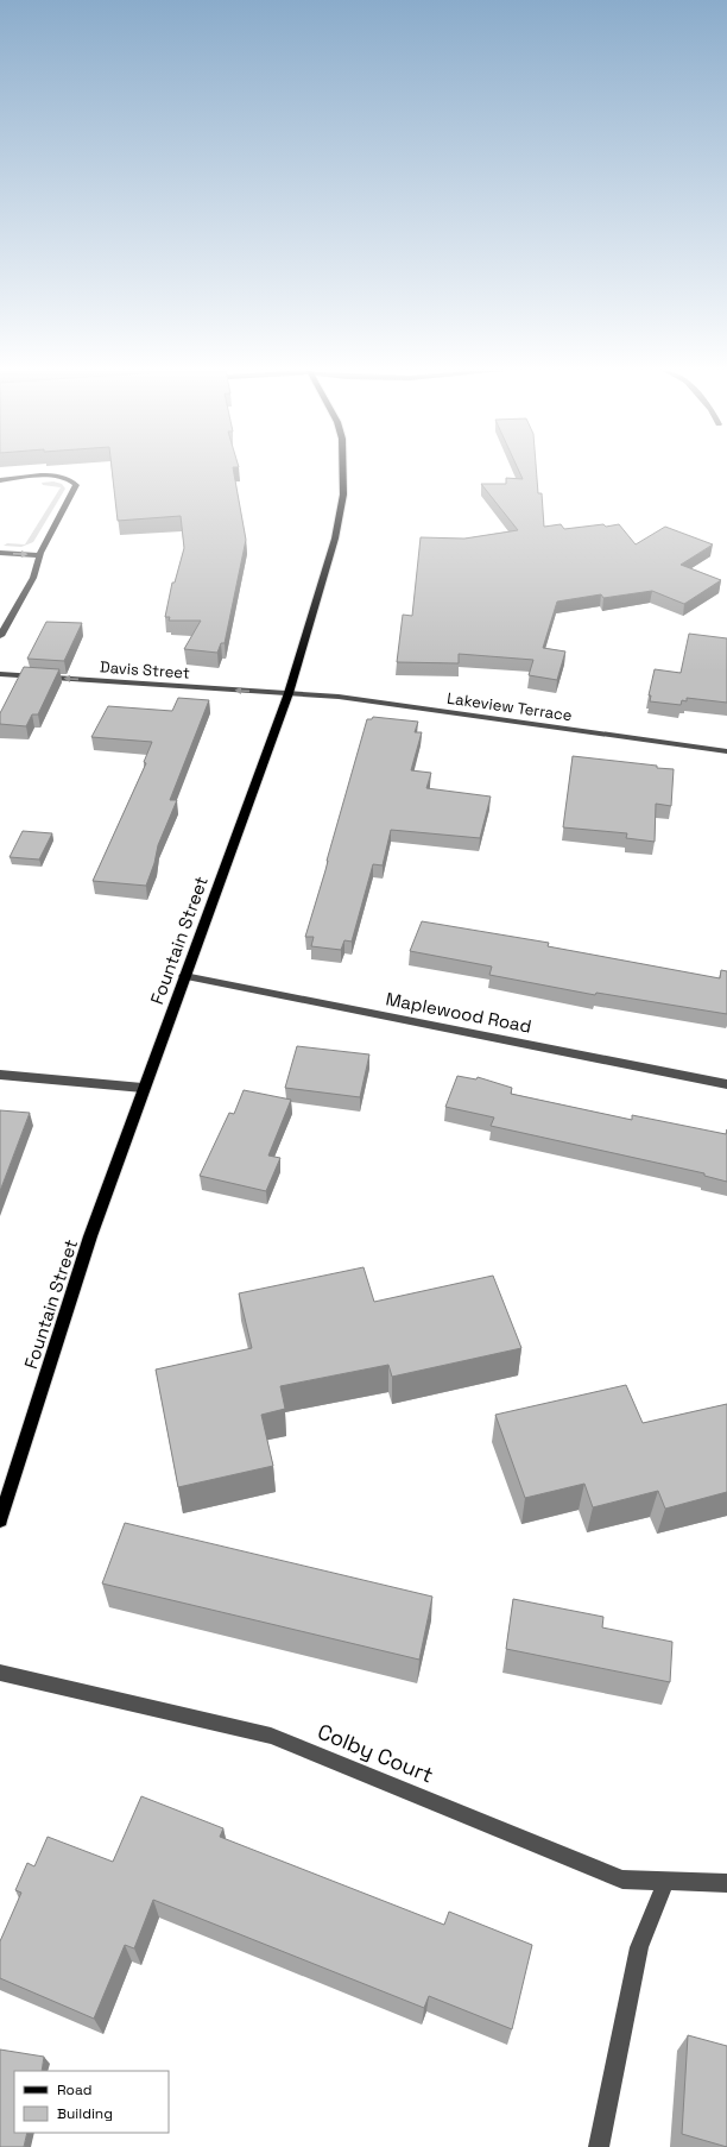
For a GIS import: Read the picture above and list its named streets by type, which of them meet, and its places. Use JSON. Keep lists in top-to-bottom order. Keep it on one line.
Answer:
{"streets":{"main road":["Fountain Street"],"street":["Davis Street","Lakeview Terrace","Maplewood Road","Colby Court"]},"crossings":[["Davis Street","Lakeview Terrace"],["Davis Street","Fountain Street"],["Lakeview Terrace","Fountain Street"],["Fountain Street","Maplewood Road"]],"one_way":["Davis Street"],"legend":["Road","Building"]}
